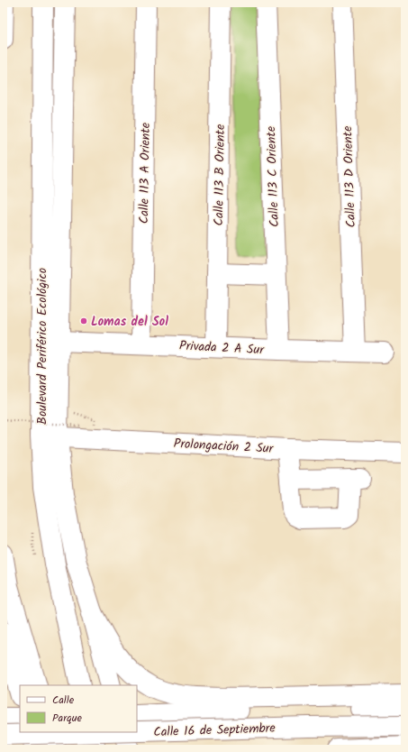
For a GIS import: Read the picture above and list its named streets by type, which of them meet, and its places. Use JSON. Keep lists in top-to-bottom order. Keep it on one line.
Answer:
{"streets":{"main road":["Calle 113 A Oriente","Calle 113 B Oriente","Calle 113 C Oriente","Calle 113 D Oriente","Boulevard Periférico Ecológico","Privada 2 A Sur","Prolongación 2 Sur","Calle 16 de Septiembre"]},"crossings":[["Calle 113 A Oriente","Privada 2 A Sur"],["Calle 113 B Oriente","Privada 2 A Sur"],["Calle 113 C Oriente","Privada 2 A Sur"],["Calle 113 D Oriente","Privada 2 A Sur"],["Boulevard Periférico Ecológico","Prolongación 2 Sur"]],"places":["Lomas del Sol"],"legend":["Calle","Parque"]}
